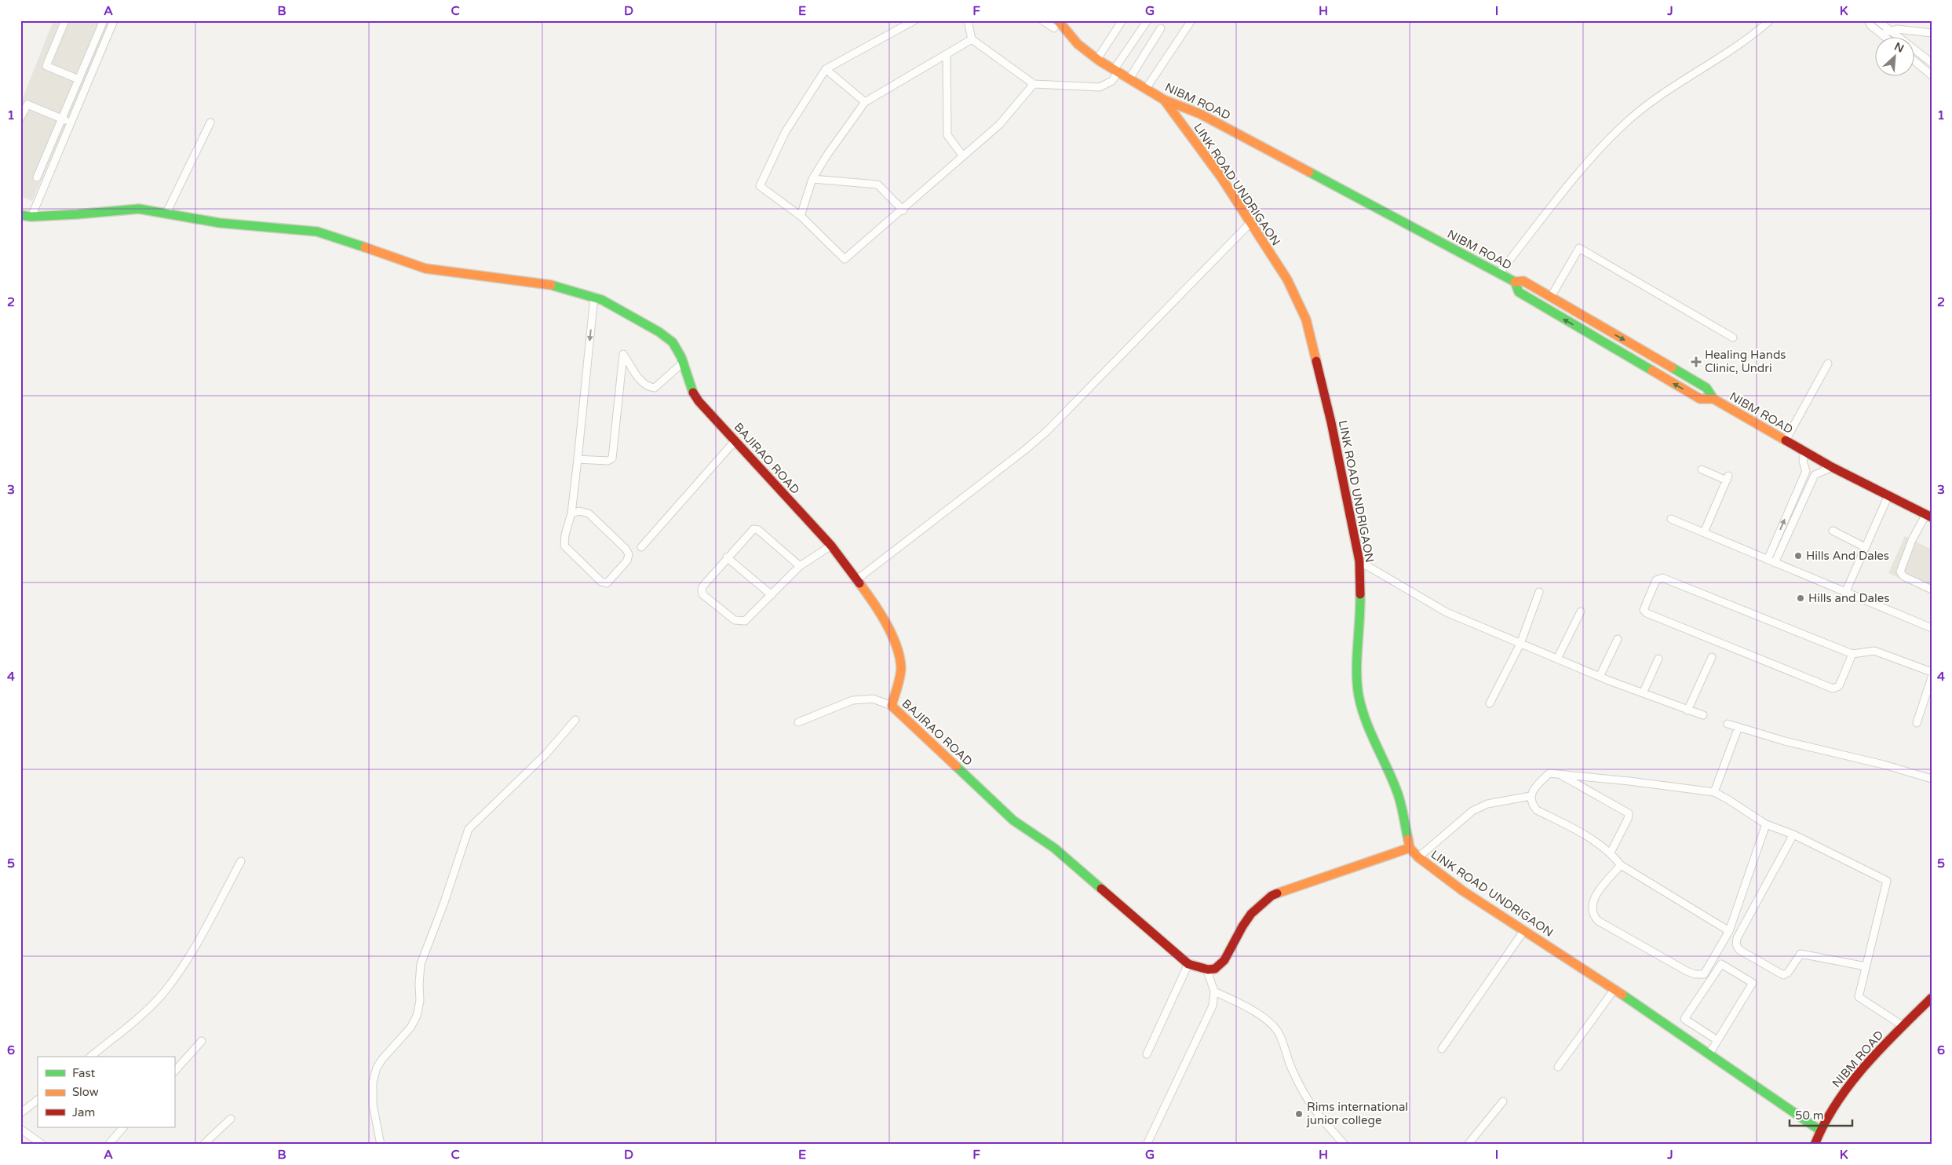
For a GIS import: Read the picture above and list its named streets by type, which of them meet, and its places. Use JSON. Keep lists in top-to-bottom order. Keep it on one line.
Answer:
{"streets":{"street":["NIBM ROAD","LINK ROAD UNDRIGAON","BAJIRAO ROAD"]},"crossings":[["NIBM ROAD","LINK ROAD UNDRIGAON"]],"places":{"health":["Healing Hands Clinic, Undri"],"other":["Hills And Dales","Hills and Dales","Rims international junior college"]},"legend":["Fast","Slow","Jam"],"scale_bar":"50 m","north":"top right","grid":{"columns":["A","B","C","D","E","F","G","H","I","J","K"],"rows":["1","2","3","4","5","6"]}}
